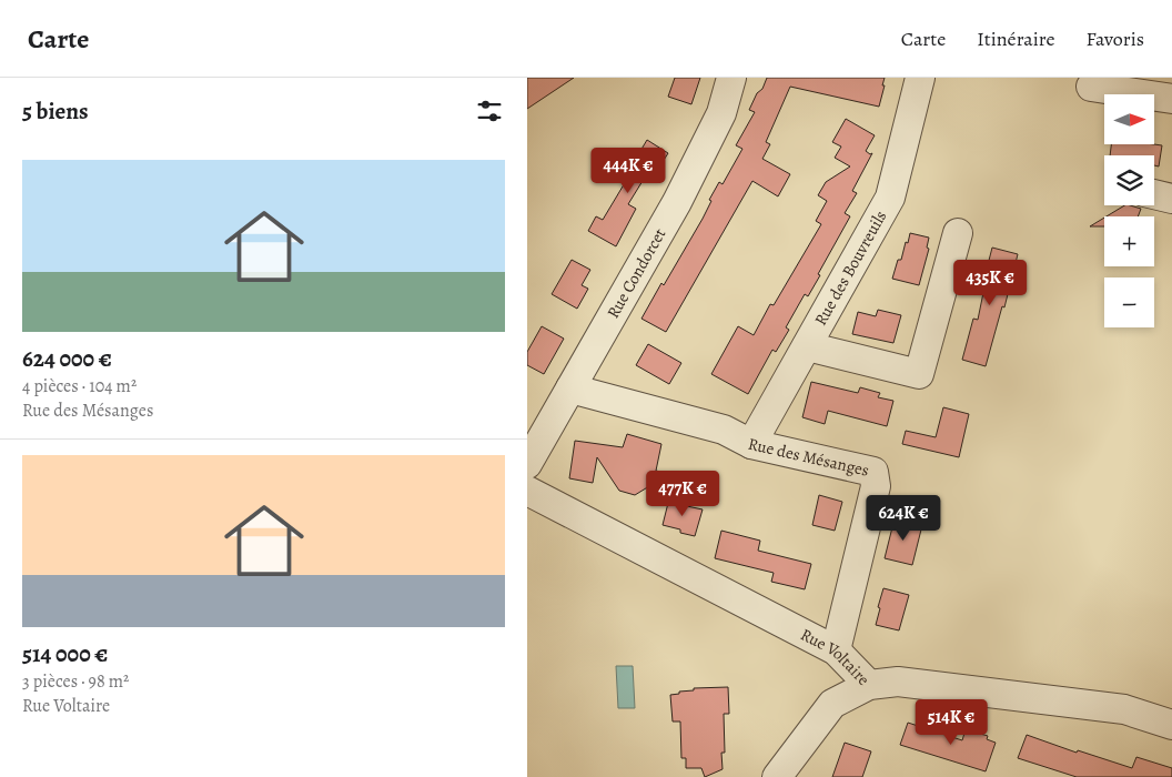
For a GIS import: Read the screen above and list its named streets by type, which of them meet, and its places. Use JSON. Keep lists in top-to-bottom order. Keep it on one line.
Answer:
{"streets":{"street":["Rue des Bouvreuils","Rue Condorcet","Rue des Mésanges","Rue Voltaire"]},"crossings":[["Rue des Bouvreuils","Rue des Mésanges"],["Rue Condorcet","Rue des Mésanges"],["Rue des Mésanges","Rue Voltaire"]],"north":"right","page":{"header":"Carte","nav":["Carte","Itinéraire","Favoris"],"heading":"5 biens","map_buttons":["+","−"],"list":[{"name":"624 000 €","note":"4 pièces · 104 m² · Rue des Mésanges"},{"name":"514 000 €","note":"3 pièces · 98 m² · Rue Voltaire"}],"price":["444K €","435K €","477K €","624K €","514K €"]}}
